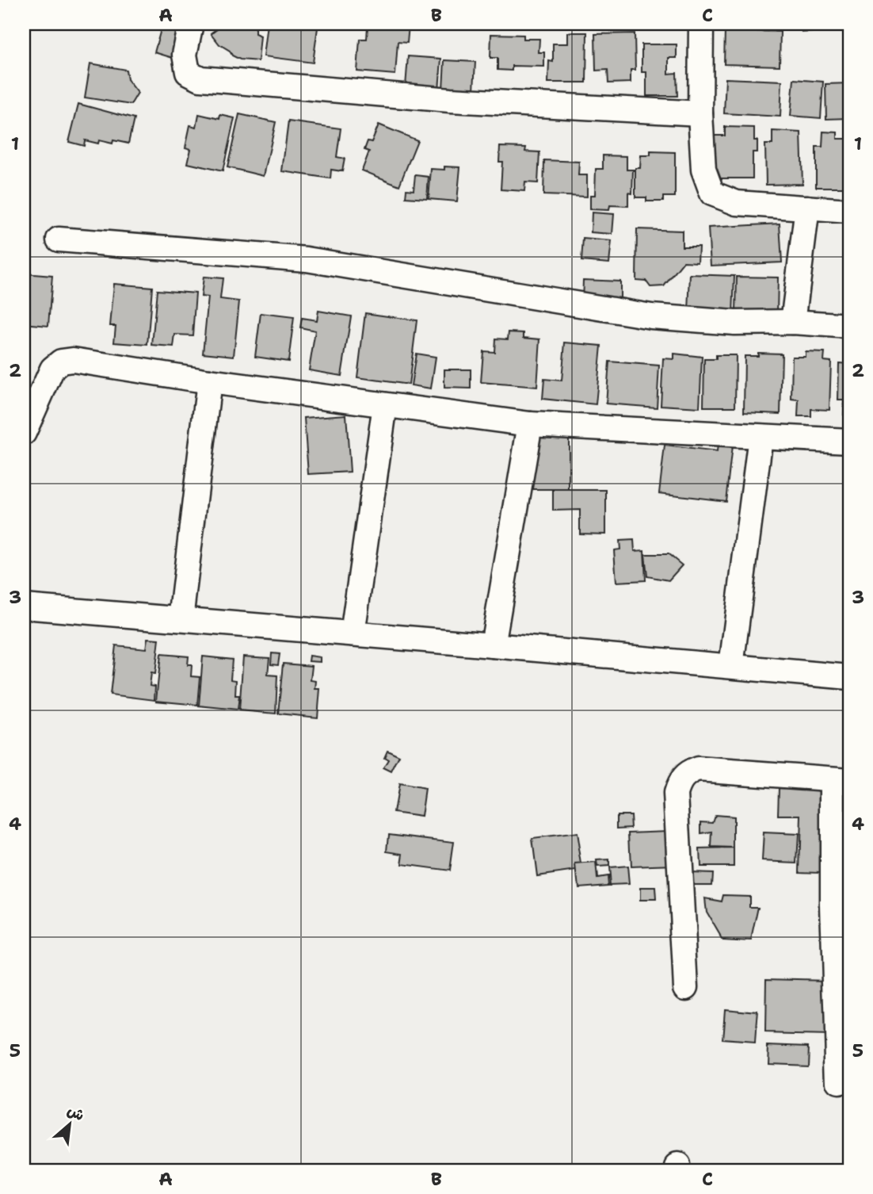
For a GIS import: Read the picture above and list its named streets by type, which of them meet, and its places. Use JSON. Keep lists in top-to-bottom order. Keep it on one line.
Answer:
{"north":"top right","grid":{"columns":["A","B","C"],"rows":["1","2","3","4","5"]}}
